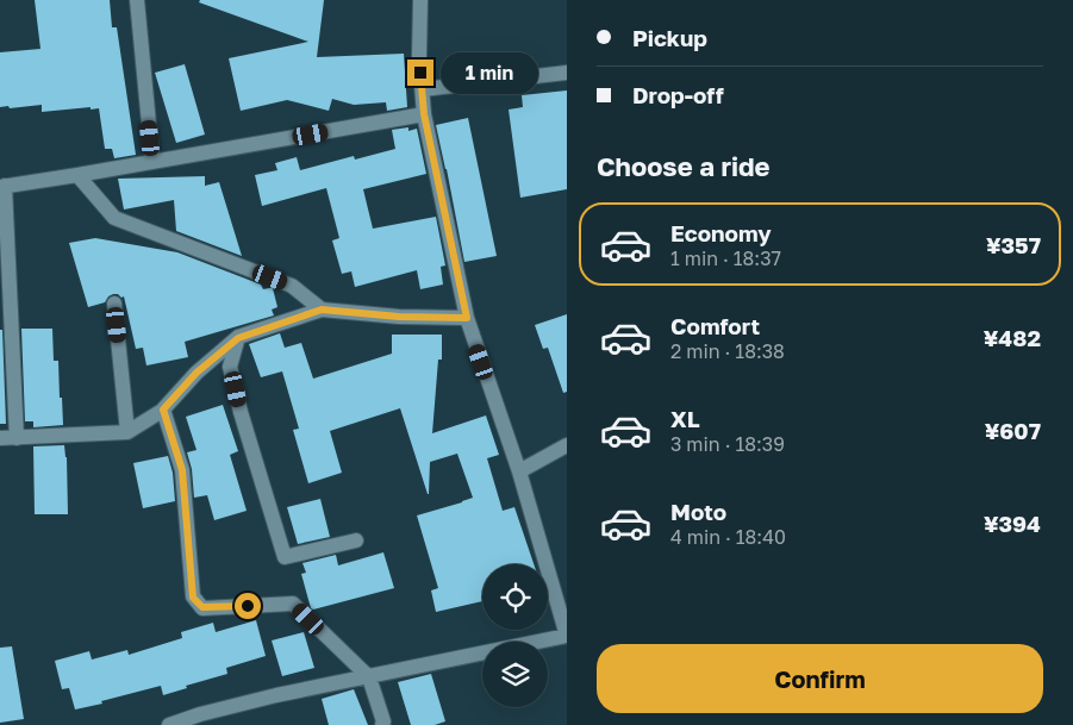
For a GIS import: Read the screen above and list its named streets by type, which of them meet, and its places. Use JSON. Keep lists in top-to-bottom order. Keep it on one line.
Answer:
{"page":{"banner":["Pickup","Drop-off"],"bubble":"1 min","heading":"Choose a ride","list":[{"name":"Economy","note":"1 min · 18:37","value":"¥357"},{"name":"Comfort","note":"2 min · 18:38","value":"¥482"},{"name":"XL","note":"3 min · 18:39","value":"¥607"},{"name":"Moto","note":"4 min · 18:40","value":"¥394"}],"buttons":"Confirm"}}
